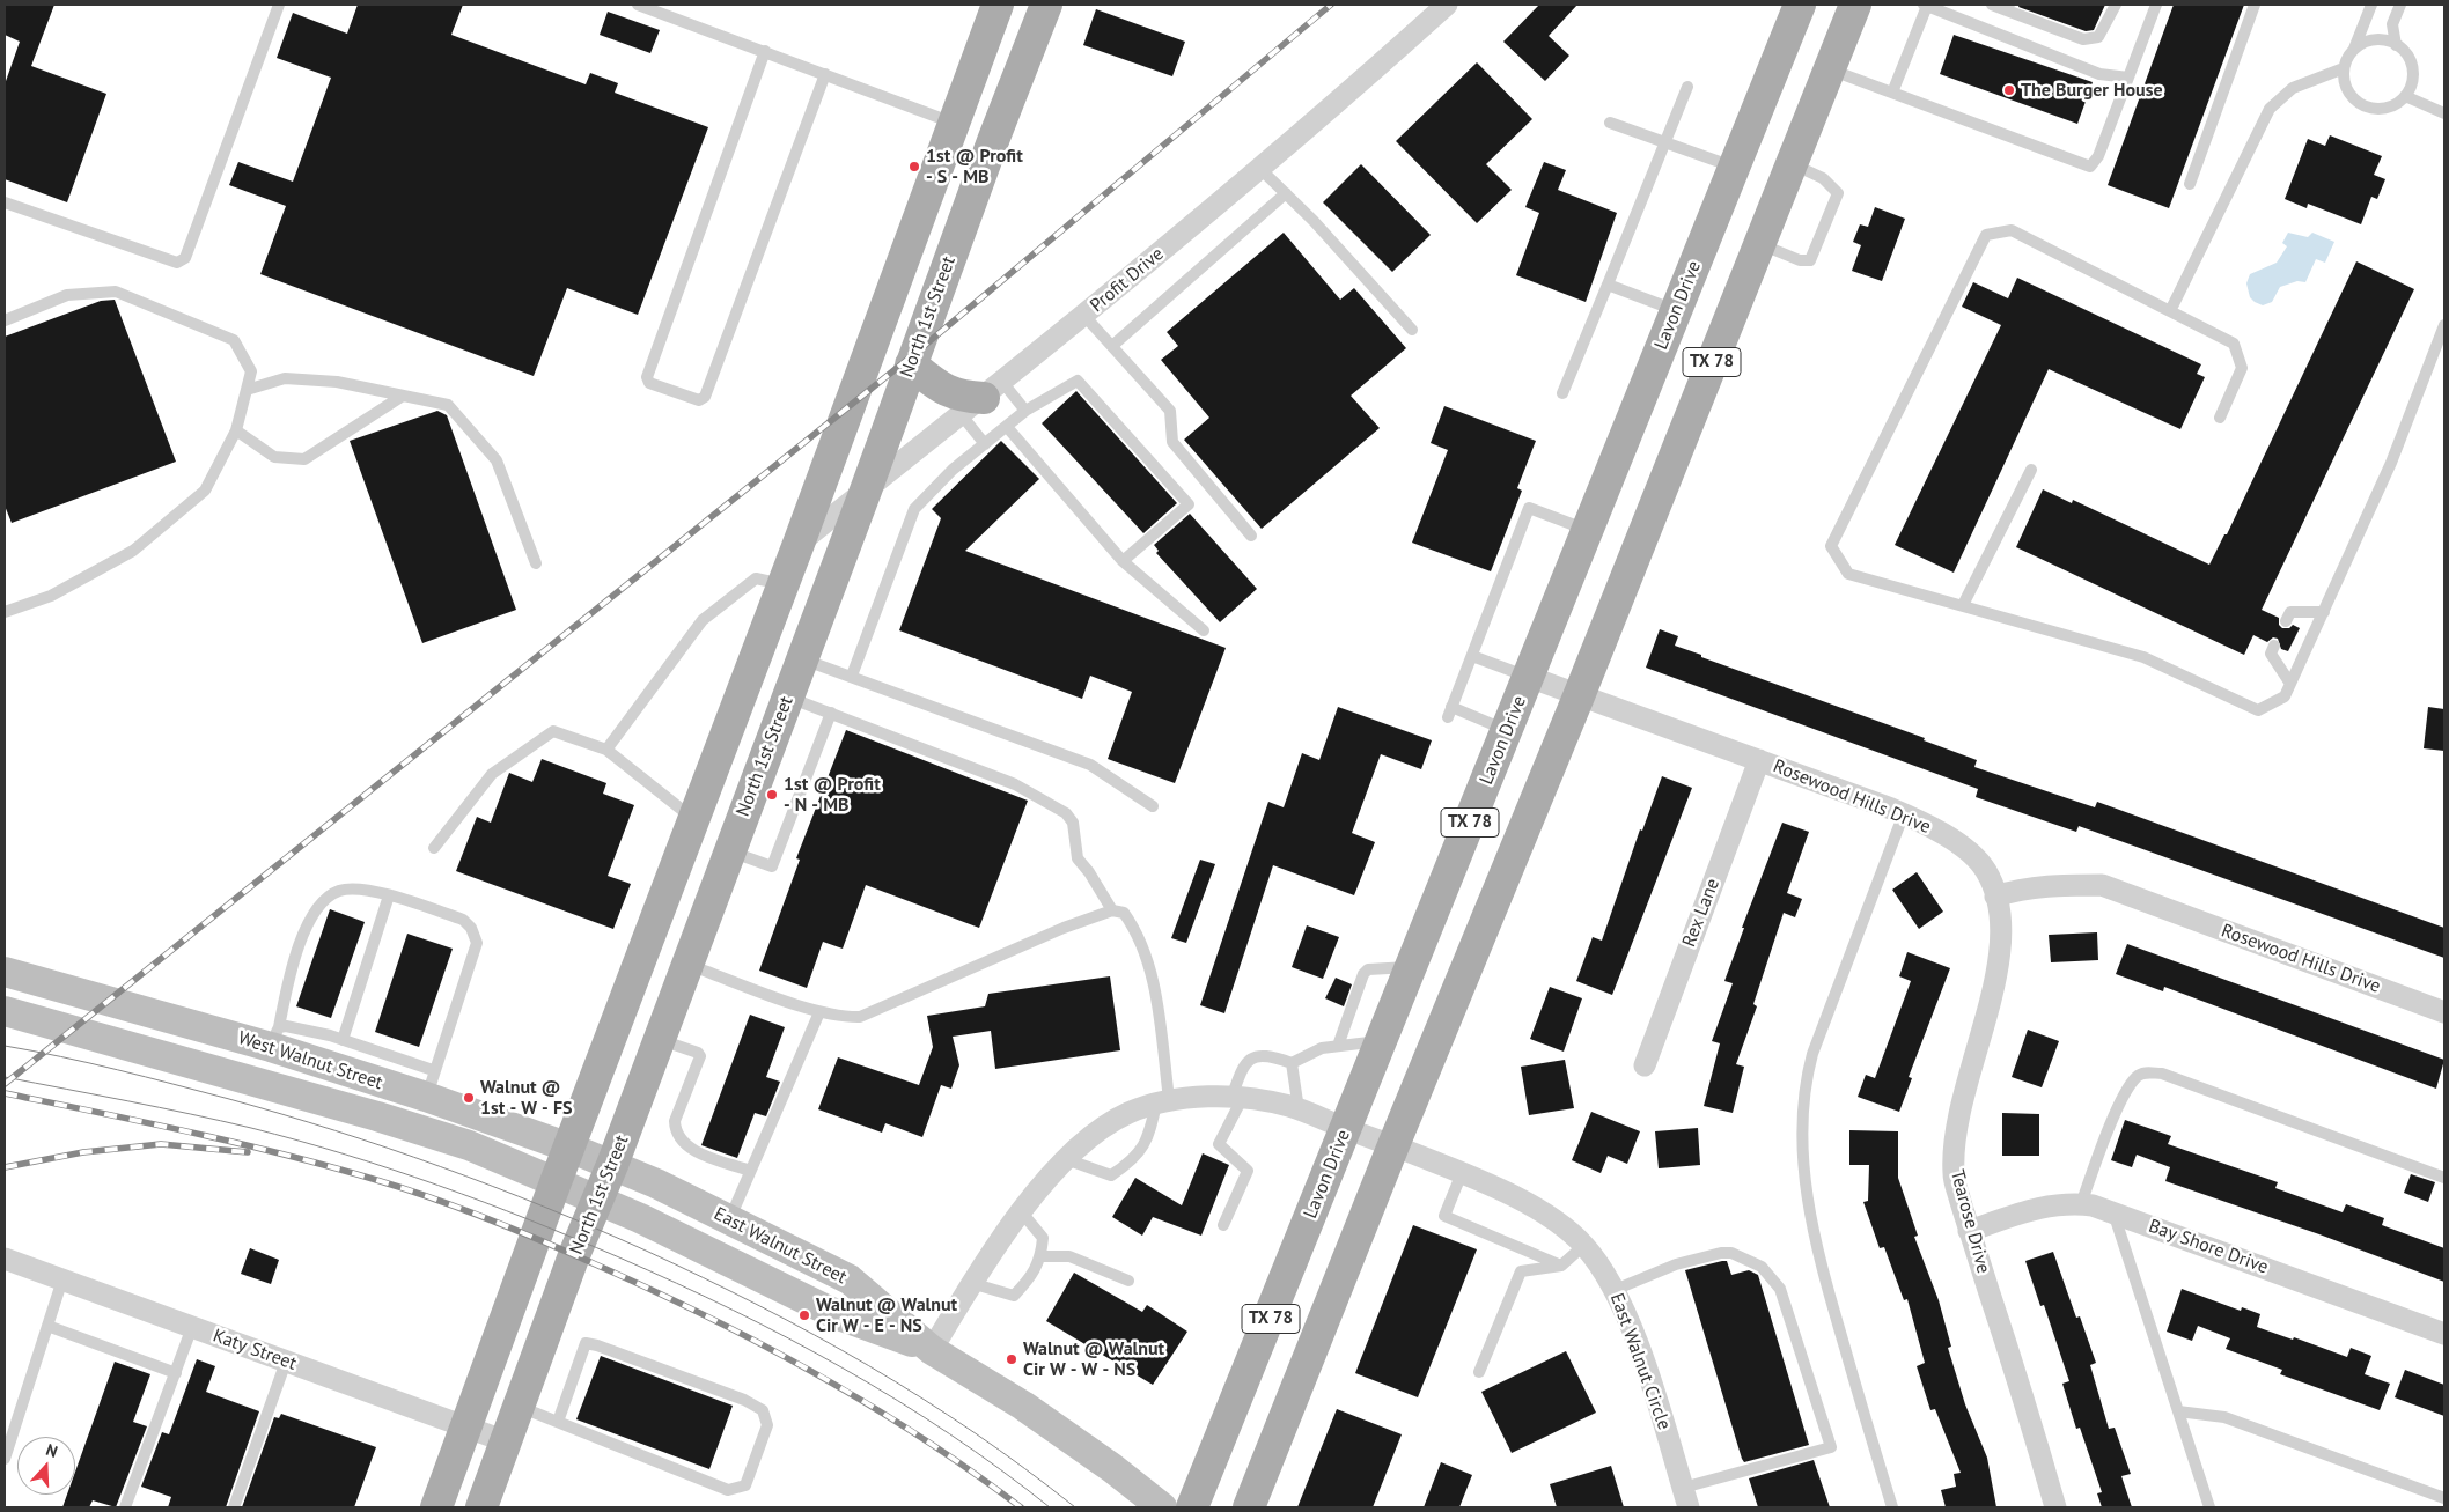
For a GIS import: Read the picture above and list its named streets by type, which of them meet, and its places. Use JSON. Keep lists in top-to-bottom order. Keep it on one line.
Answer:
{"streets":{"main road":["Lavon Drive","North 1st Street","TX 78","West Walnut Street","East Walnut Street"],"street":["Profit Drive","Rosewood Hills Drive","Rex Lane","Tearose Drive","Bay Shore Drive","Katy Street","East Walnut Circle"]},"crossings":[["Profit Drive","North 1st Street"],["Lavon Drive","Rosewood Hills Drive"],["Lavon Drive","East Walnut Circle"],["North 1st Street","West Walnut Street"],["North 1st Street","East Walnut Street"],["North 1st Street","Katy Street"],["TX 78","Rosewood Hills Drive"],["TX 78","East Walnut Circle"],["Rosewood Hills Drive","Rex Lane"],["Rosewood Hills Drive","Tearose Drive"],["West Walnut Street","East Walnut Street"],["Tearose Drive","Bay Shore Drive"],["East Walnut Street","East Walnut Circle"]],"places":["The Burger House","1st @ Profit - S - MB","1st @ Profit - N - MB","Walnut @ 1st - W - FS","Walnut @ Walnut Cir W - E - NS","Walnut @ Walnut Cir W - W - NS"],"north":"top"}
